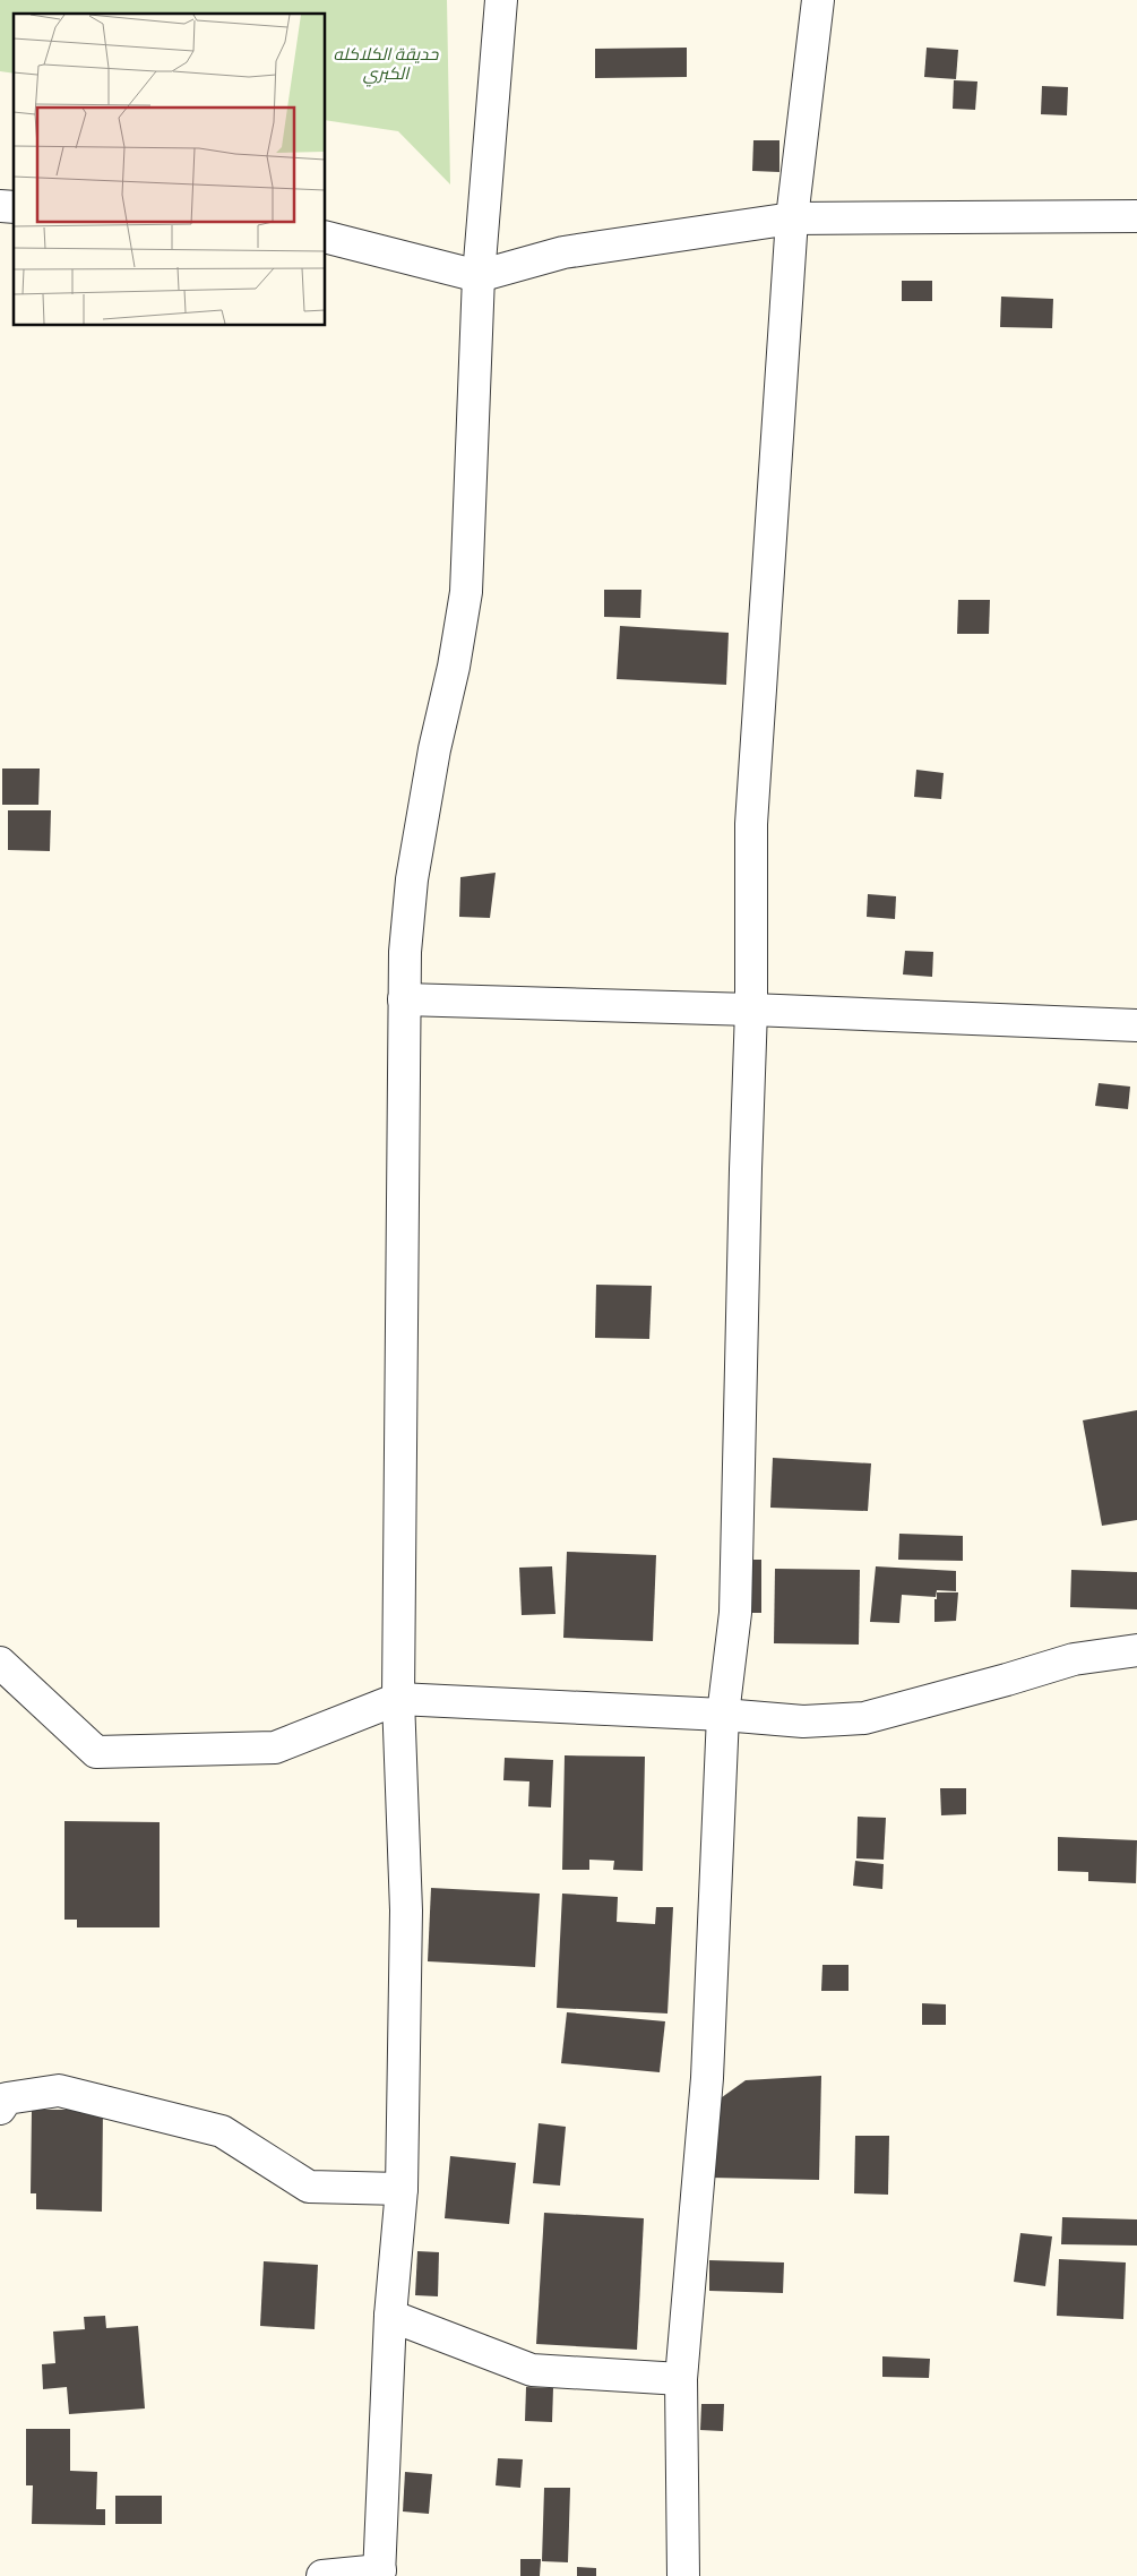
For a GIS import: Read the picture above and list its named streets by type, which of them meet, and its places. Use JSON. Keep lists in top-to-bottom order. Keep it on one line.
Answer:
{"parks":["حديقة الكلاكله الكبري"]}
